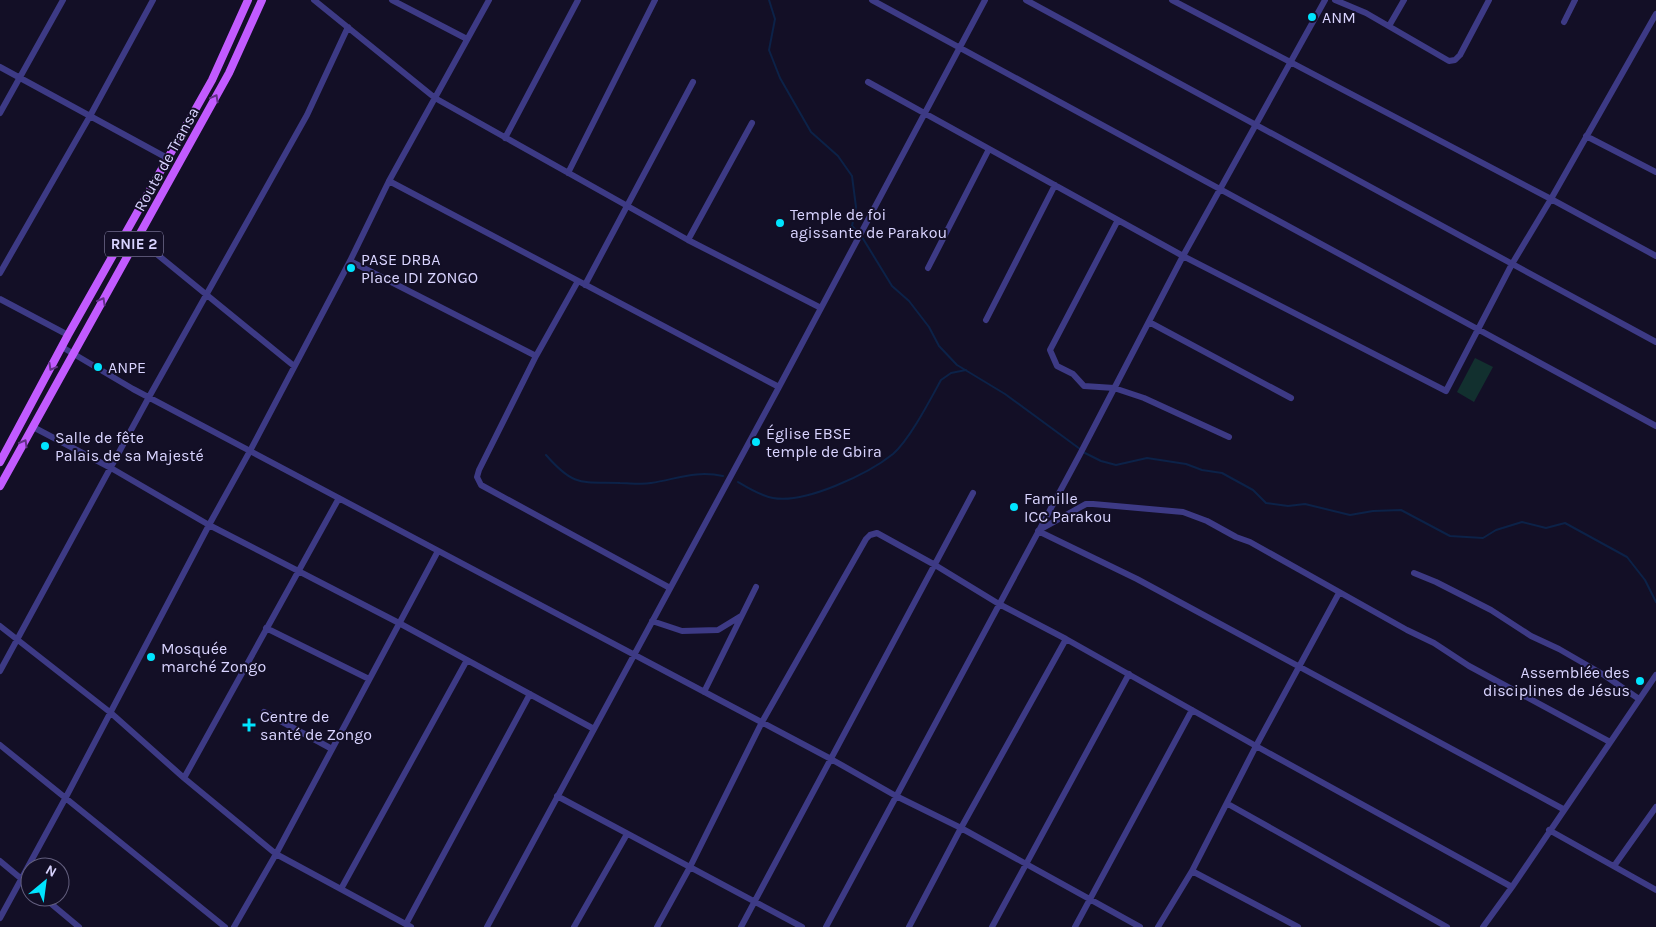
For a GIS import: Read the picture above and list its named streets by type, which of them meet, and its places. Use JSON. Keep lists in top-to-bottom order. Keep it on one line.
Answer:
{"streets":{"main road":["Route de Transa","RNIE 2"]},"places":{"other":["ANM","Temple de foi agissante de Parakou","PASE DRBA Place IDI ZONGO","ANPE","Église EBSE temple de Gbira","Salle de fête Palais de sa Majesté","Famille ICC Parakou","Mosquée marché Zongo","Assemblée des disciplines de Jésus"],"health":["Centre de santé de Zongo"]},"north":"top right"}
